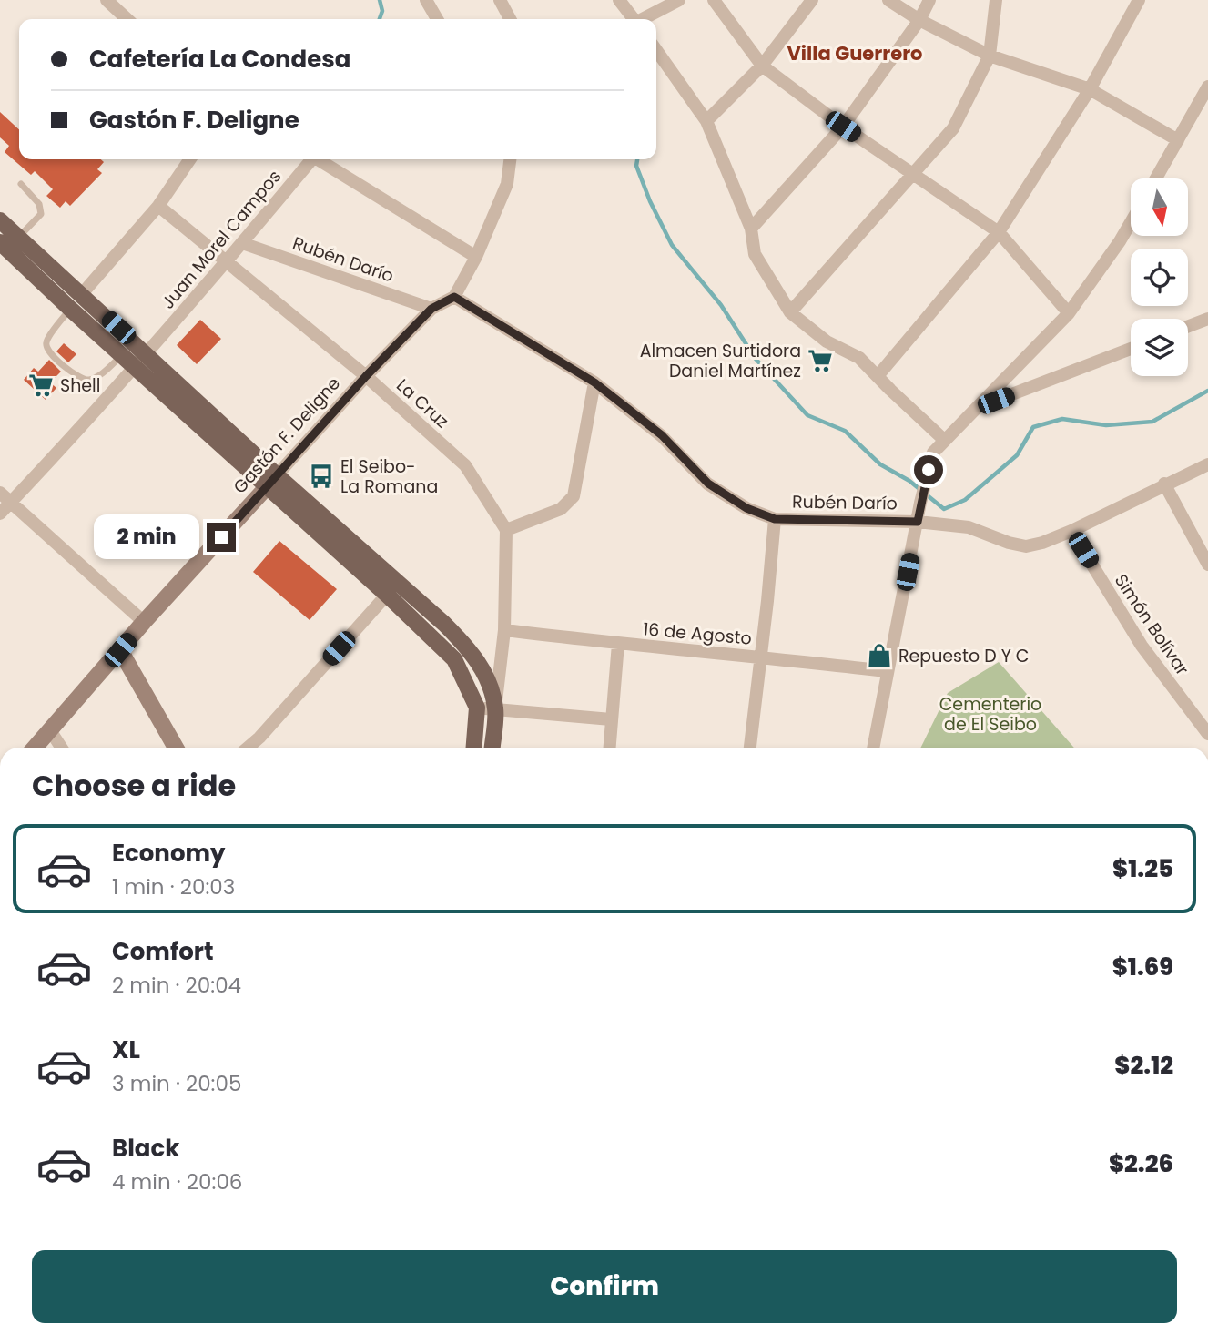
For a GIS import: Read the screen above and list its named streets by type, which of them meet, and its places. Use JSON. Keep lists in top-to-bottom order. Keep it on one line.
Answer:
{"streets":{"street":["Juan Morel Campos","Rubén Darío","La Cruz","Gastón F. Deligne","Simón Bolívar","16 de Agosto"]},"crossings":[["Juan Morel Campos","Rubén Darío"],["Juan Morel Campos","La Cruz"],["Rubén Darío","Gastón F. Deligne"],["Rubén Darío","Simón Bolívar"],["La Cruz","Gastón F. Deligne"]],"districts":["Villa Guerrero"],"parks":["Cementerio de El Seibo"],"places":{"supermarket":["Almacen Surtidora Daniel Martínez","Shell"],"bus stop":["El Seibo- La Romana"],"shop":["Repuesto D Y C"]},"north":"bottom","page":{"banner":["Cafetería La Condesa","Gastón F. Deligne"],"bubble":"2 min","heading":"Choose a ride","list":[{"name":"Economy","note":"1 min · 20:03","value":"$1.25"},{"name":"Comfort","note":"2 min · 20:04","value":"$1.69"},{"name":"XL","note":"3 min · 20:05","value":"$2.12"},{"name":"Black","note":"4 min · 20:06","value":"$2.26"}],"buttons":"Confirm"}}
